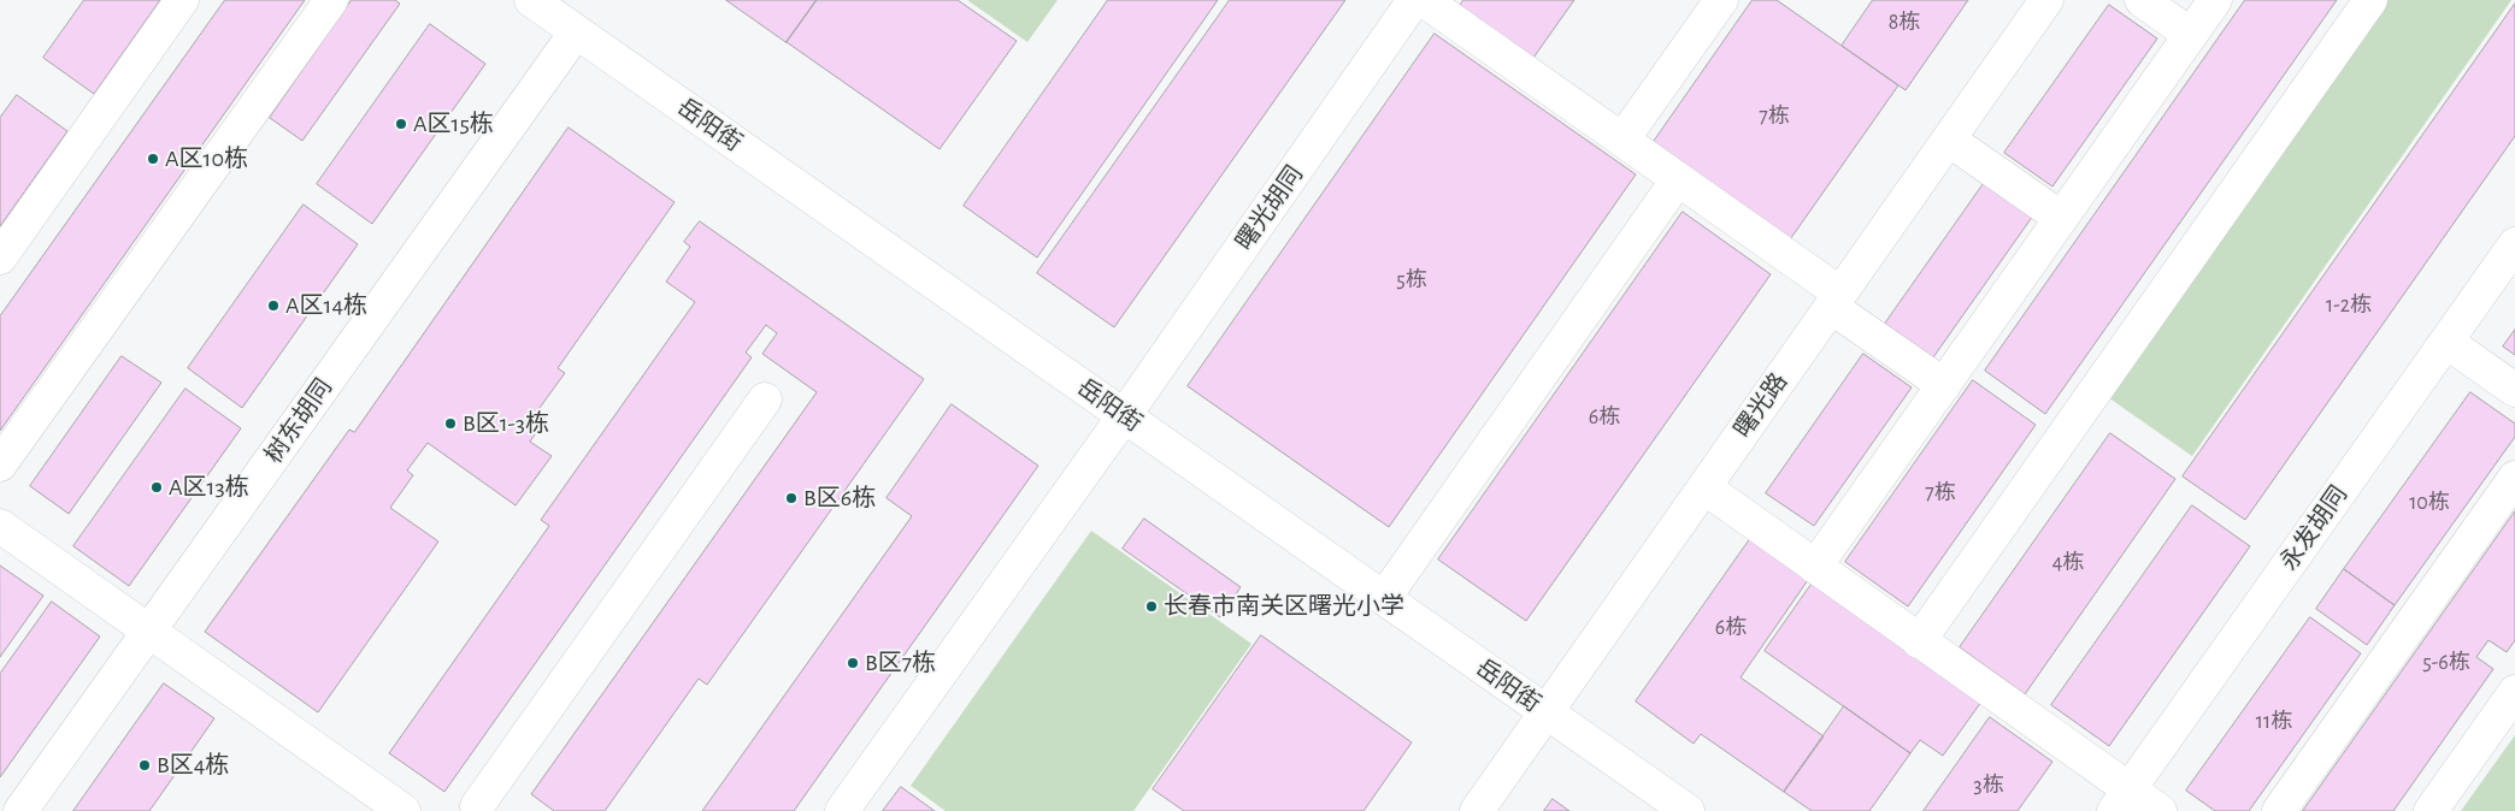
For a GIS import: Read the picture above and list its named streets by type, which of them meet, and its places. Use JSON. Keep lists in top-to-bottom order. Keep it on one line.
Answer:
{"streets":{"street":["岳阳街","曙光胡同","曙光路","树东胡同","永发胡同"]},"crossings":[["岳阳街","曙光胡同"],["岳阳街","曙光路"],["岳阳街","树东胡同"]],"places":["A区15栋","A区10栋","A区14栋","B区1-3栋","A区13栋","B区6栋","长春市南关区曙光小学","B区7栋","B区4栋"],"house_numbers":["8栋","7栋","5栋","1-2栋","6栋","7栋","10栋","4栋","6栋","5-6栋","11栋","3栋"]}
